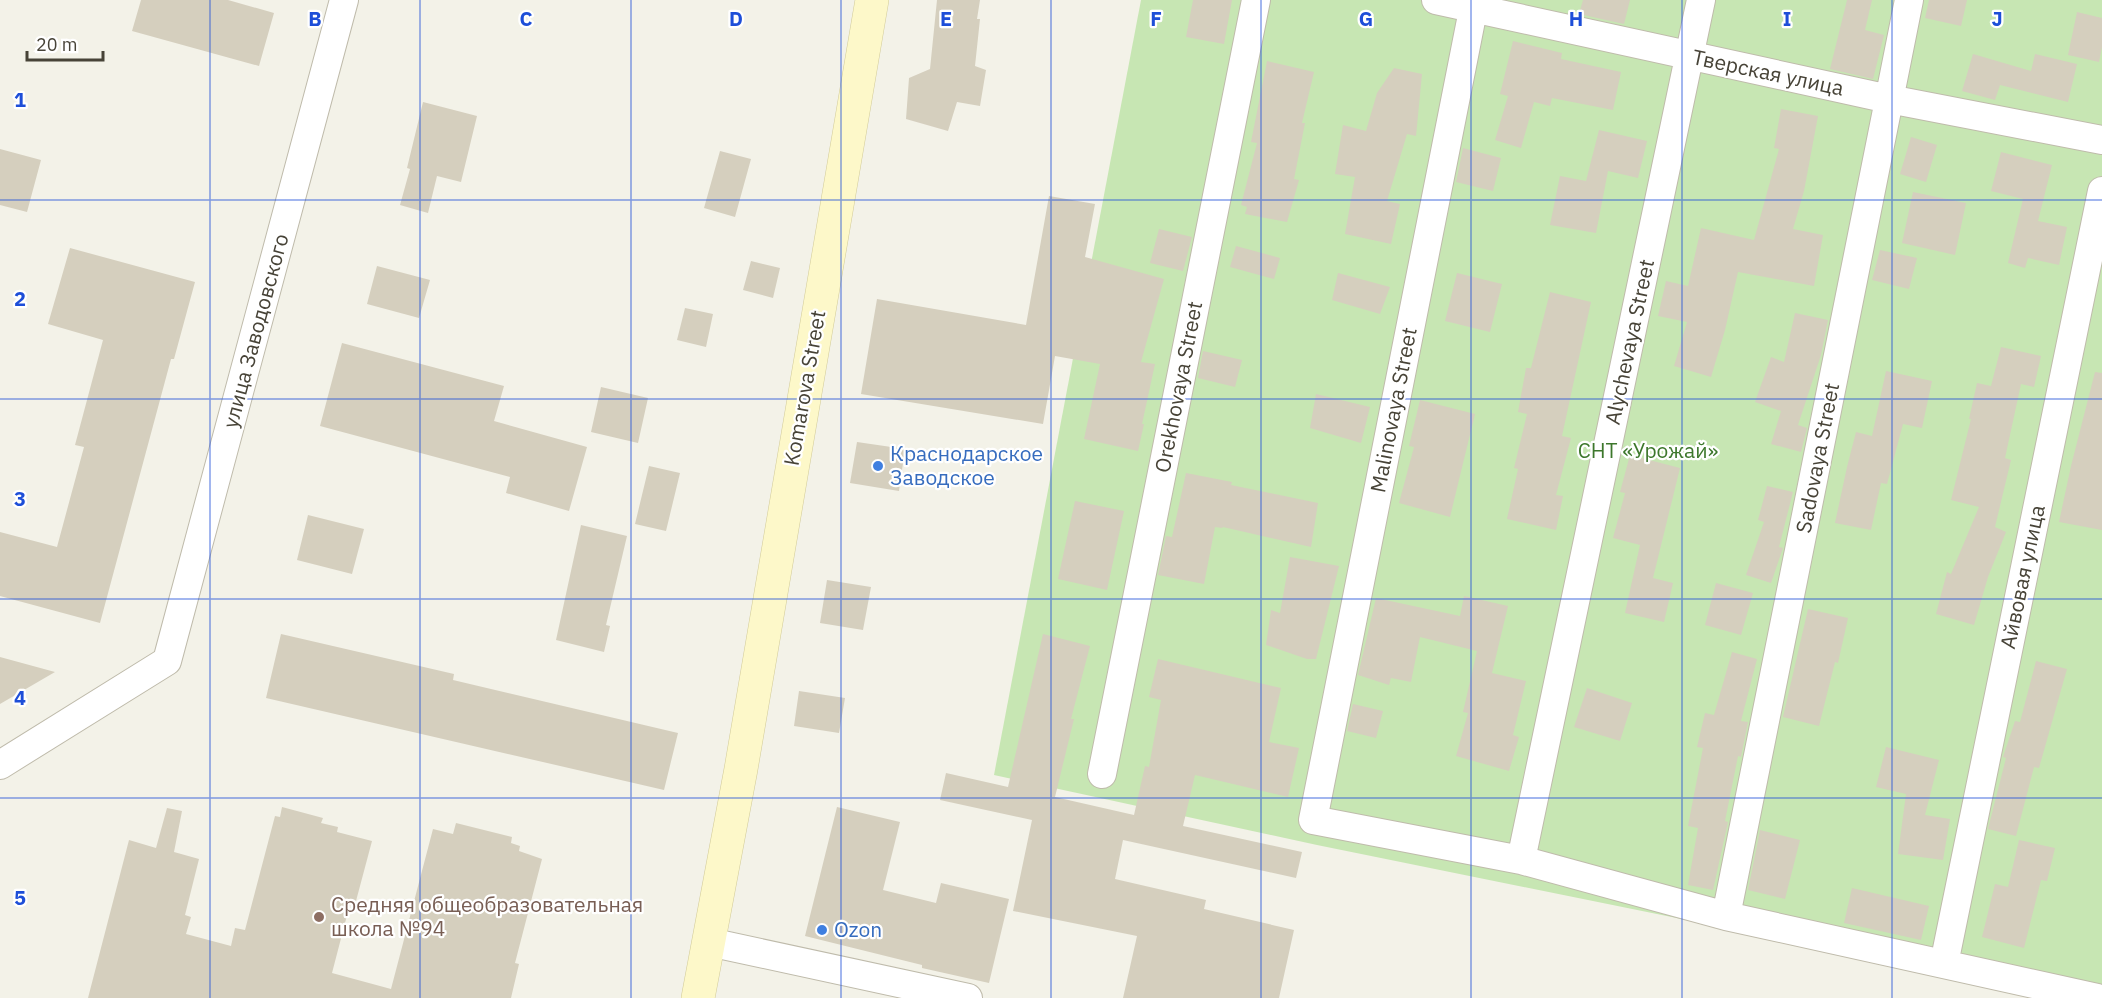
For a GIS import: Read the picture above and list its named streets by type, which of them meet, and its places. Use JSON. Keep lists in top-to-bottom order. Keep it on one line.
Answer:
{"streets":{"street":["Тверская улица","улица Заводовского","Alychevaya Street","Orekhovaya Street","Komarova Street","Malinovaya Street","Sadovaya Street","Айвовая улица"]},"crossings":[["Тверская улица","Alychevaya Street"],["Тверская улица","Malinovaya Street"],["Тверская улица","Sadovaya Street"],["Alychevaya Street","Malinovaya Street"]],"parks":["СНТ «Урожай»"],"places":["Краснодарское Заводское","Средняя общеобразовательная школа №94","Ozon"],"scale_bar":"20 m","grid":{"columns":["B","C","D","E","F","G","H","I","J"],"rows":["1","2","3","4","5"]}}
